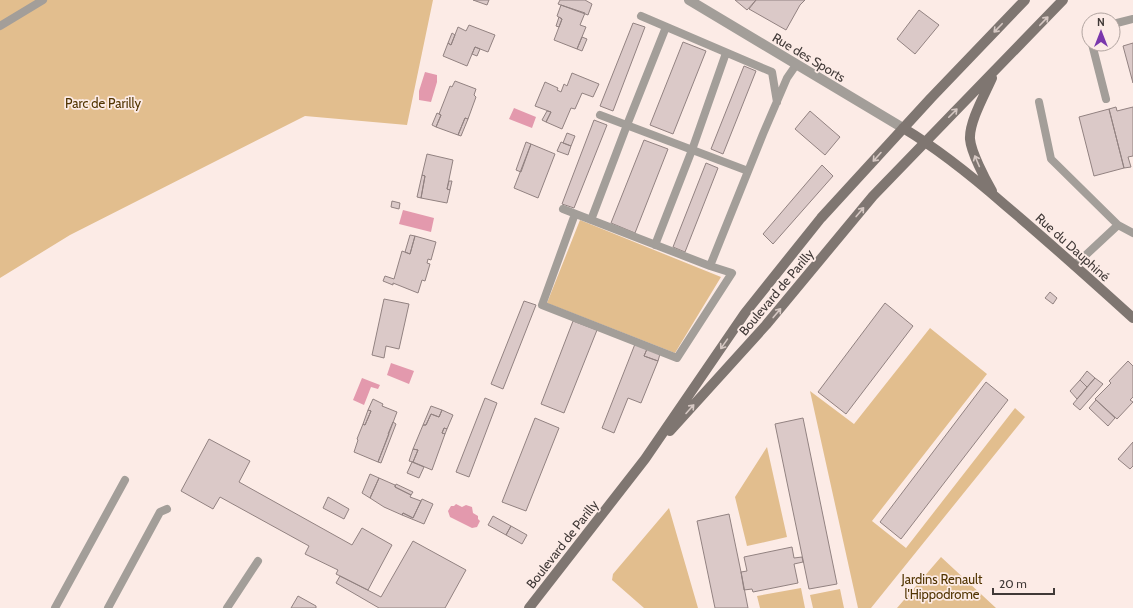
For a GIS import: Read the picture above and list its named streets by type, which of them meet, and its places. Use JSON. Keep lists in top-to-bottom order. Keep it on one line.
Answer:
{"streets":{"main road":["Rue des Sports","Rue du Dauphiné","Boulevard de Parilly"]},"crossings":[["Rue des Sports","Rue du Dauphiné"],["Rue des Sports","Boulevard de Parilly"],["Rue du Dauphiné","Boulevard de Parilly"]],"parks":["Parc de Parilly","Jardins Renault l'Hippodrome"],"scale_bar":"20 m","north":"top"}
